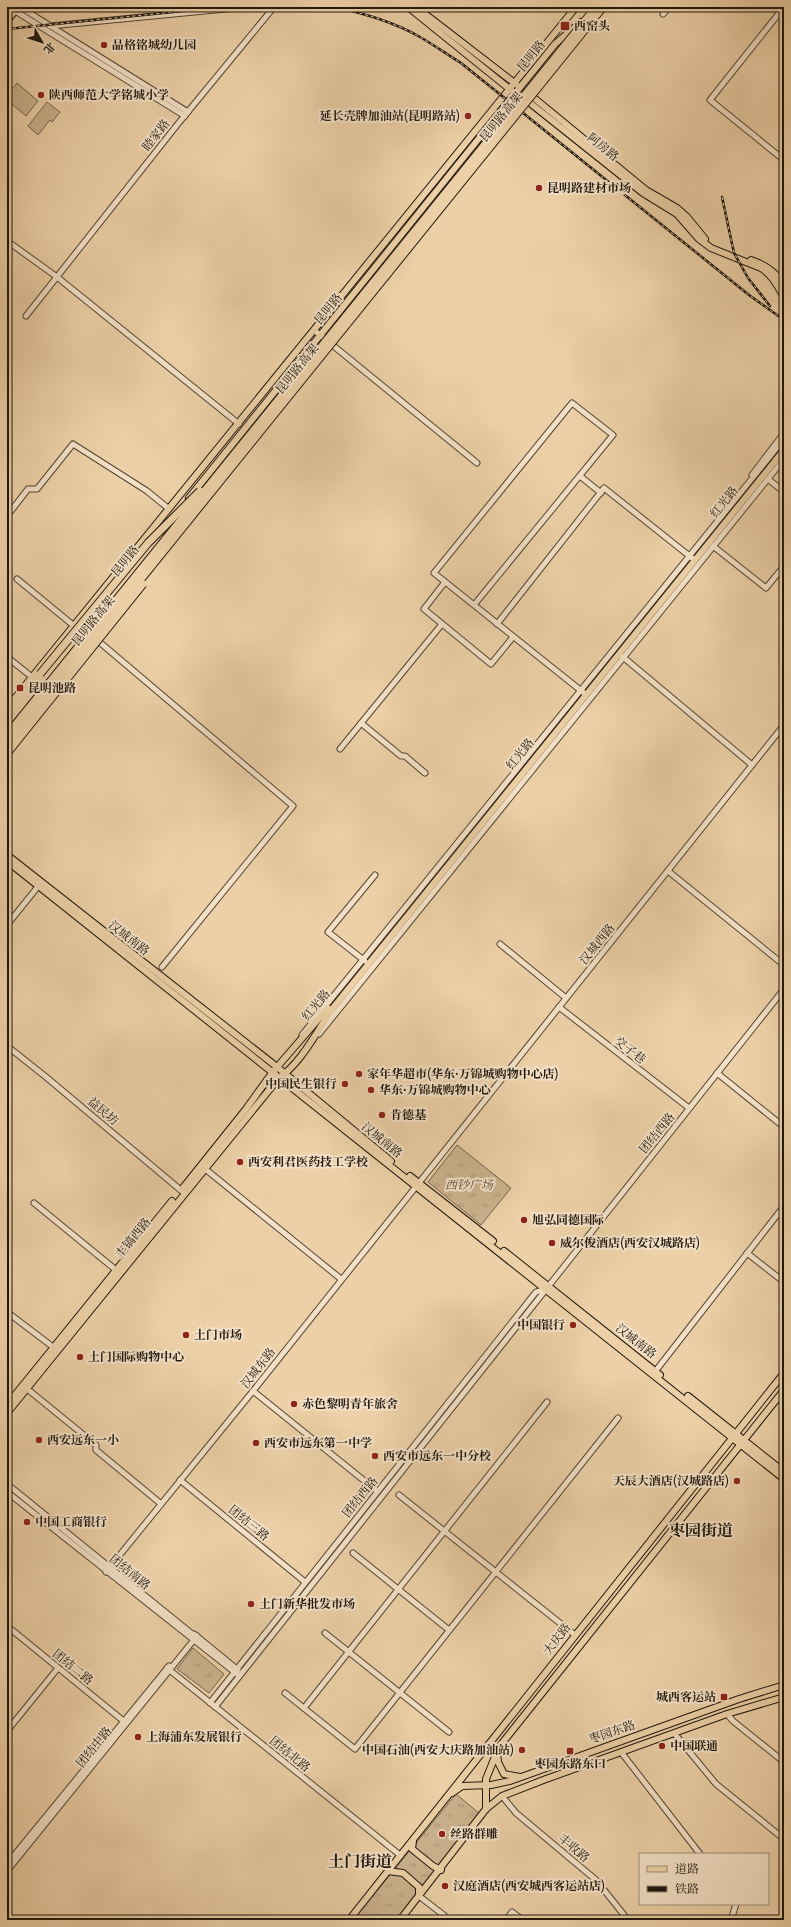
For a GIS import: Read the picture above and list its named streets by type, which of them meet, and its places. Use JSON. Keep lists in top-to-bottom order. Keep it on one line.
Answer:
{"streets":{"highway":["昆明路高架"],"main road":["昆明路","阿房路","红光路","汉城南路","丰镐西路","大庆路","枣园东路"],"street":["睦家路","汉城西路","交子巷","益民坊","团结西路","汉城东路","团结三路","团结南路","团结二路","团结中路","团结北路","丰收路"]},"crossings":[["昆明路","昆明路高架"],["昆明路","阿房路"],["红光路","汉城南路"],["红光路","丰镐西路"],["汉城南路","团结西路"],["汉城南路","丰镐西路"],["汉城南路","汉城东路"],["汉城南路","大庆路"],["汉城西路","交子巷"],["汉城西路","汉城东路"],["交子巷","团结西路"],["益民坊","丰镐西路"],["团结西路","团结三路"],["团结西路","团结南路"],["团结西路","团结北路"],["汉城东路","团结三路"],["汉城东路","团结南路"],["团结南路","团结中路"],["大庆路","枣园东路"],["大庆路","团结北路"],["团结二路","团结中路"],["枣园东路","丰收路"],["团结中路","团结北路"]],"districts":["枣园街道","土门街道"],"parks":["西钞广场"],"places":{"transit":["西窑头","昆明池路","城西客运站","枣园东路东口"],"other":["品格铭城幼儿园","陕西师范大学铭城小学","延长壳牌加油站(昆明路站)","昆明路建材市场","家年华超市(华东·万锦城购物中心店)","中国民生银行","华东·万锦城购物中心","肯德基","西安利君医药技工学校","旭弘同德国际","威尔俊酒店(西安汉城路店)","中国银行","土门市场","土门国际购物中心","赤色黎明青年旅舍","西安远东一小","西安市远东第一中学","西安市远东一中分校","天辰大酒店(汉城路店)","中国工商银行","土门新华批发市场","上海浦东发展银行","中国联通","中国石油(西安大庆路加油站)","丝路群雕","汉庭酒店(西安城西客运站店)"]},"legend":["道路","铁路"],"north":"bottom right"}
